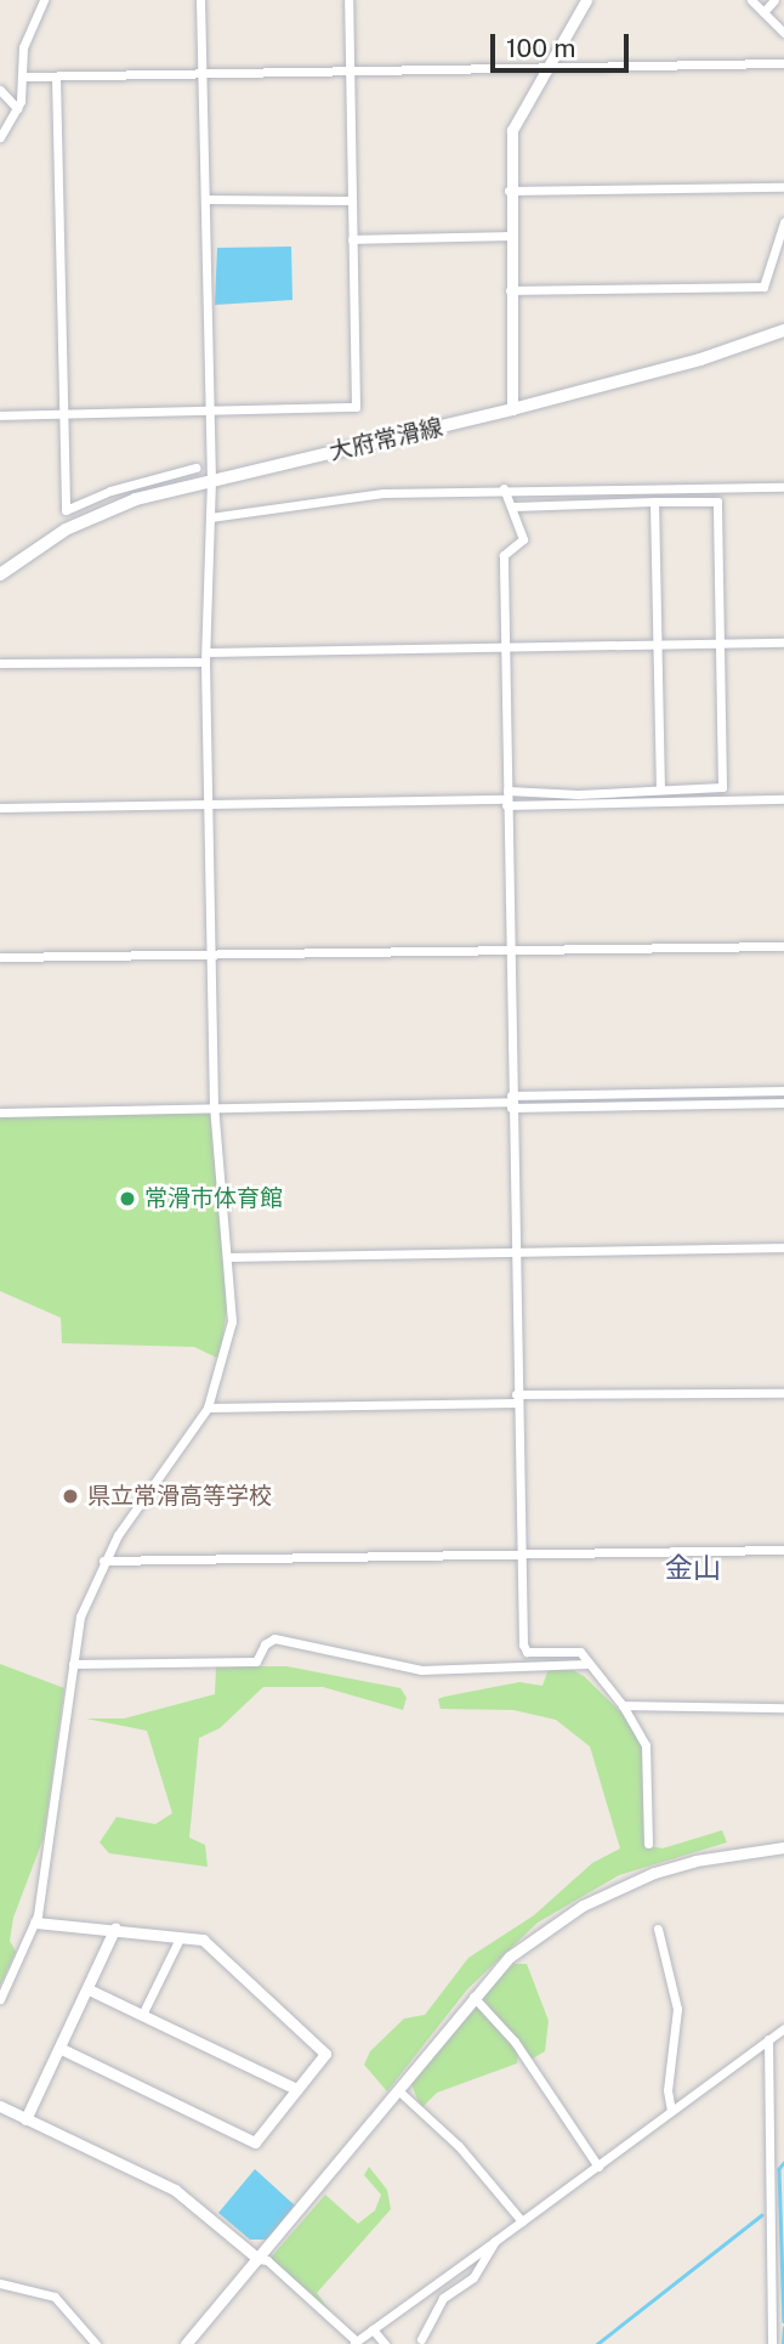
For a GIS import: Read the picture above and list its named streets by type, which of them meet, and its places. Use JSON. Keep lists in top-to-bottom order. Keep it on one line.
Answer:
{"streets":{"main road":["大府常滑線"]},"districts":["金山"],"places":["常滑市体育館","県立常滑高等学校"],"scale_bar":"100 m"}
